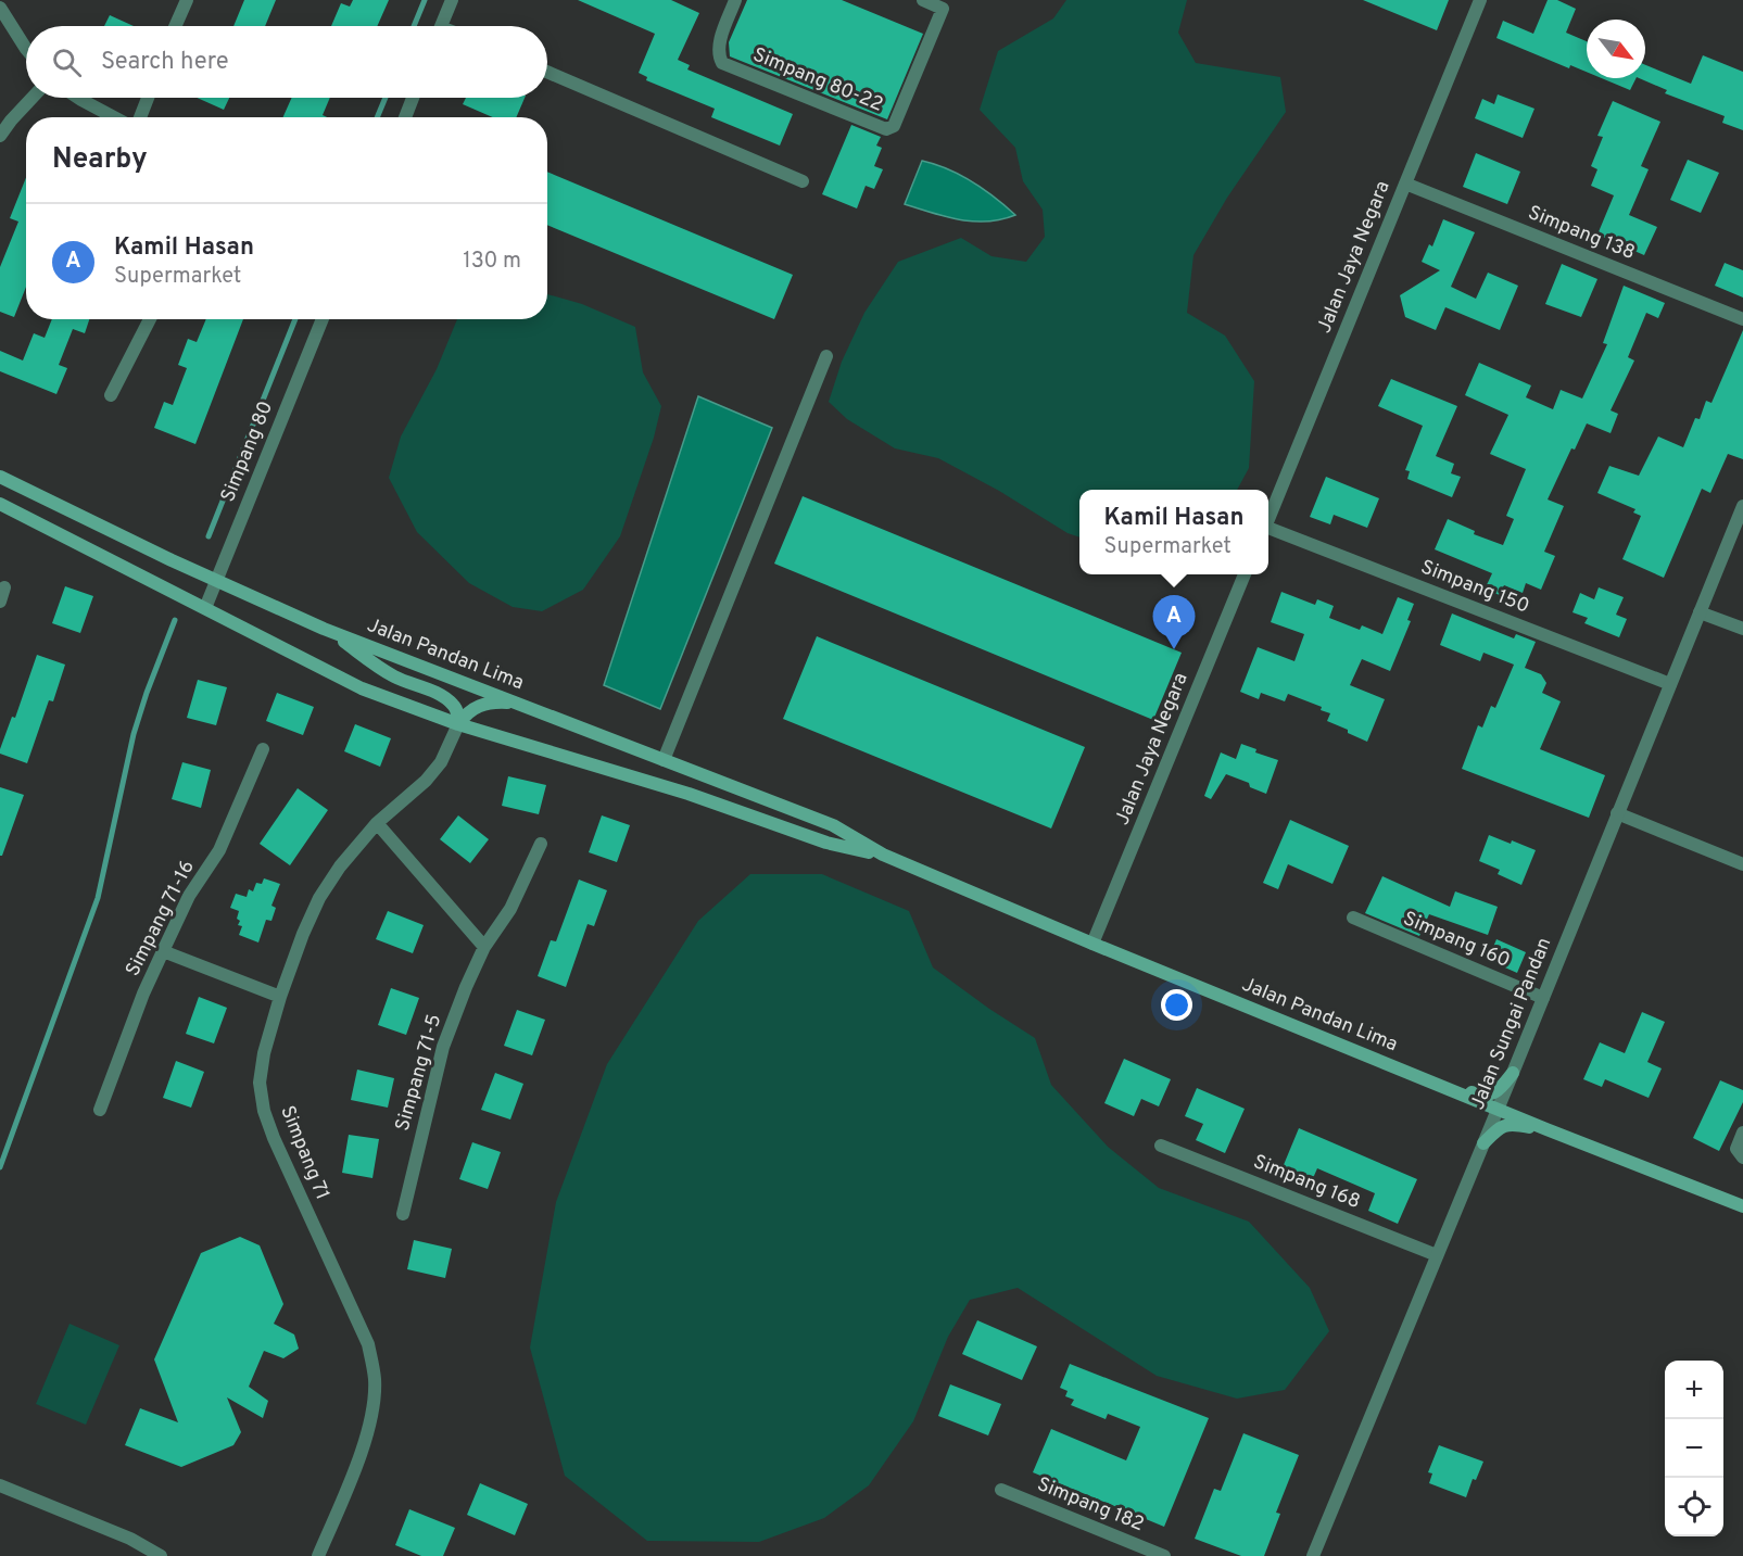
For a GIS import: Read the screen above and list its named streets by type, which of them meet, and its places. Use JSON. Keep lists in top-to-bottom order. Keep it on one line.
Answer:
{"streets":{"main road":["Jalan Pandan Lima"],"street":["Simpang 80-22","Simpang 138","Jalan Jaya Negara","Simpang 80","Simpang 150","Simpang 71-16","Simpang 160","Jalan Sungai Pandan","Simpang 71-5","Simpang 71","Simpang 168","Simpang 182"]},"crossings":[["Simpang 138","Jalan Jaya Negara"],["Jalan Jaya Negara","Jalan Pandan Lima"],["Simpang 80","Jalan Pandan Lima"],["Simpang 150","Jalan Sungai Pandan"],["Jalan Pandan Lima","Jalan Sungai Pandan"],["Jalan Pandan Lima","Simpang 71"],["Simpang 160","Jalan Sungai Pandan"],["Jalan Sungai Pandan","Simpang 168"]],"north":"bottom right","page":{"search":"Search here","heading":"Nearby","list":[{"mark":"A","name":"Kamil Hasan","note":"Supermarket","value":"130 m"}],"popup":["Kamil Hasan","Supermarket"],"pins":"A","map_buttons":["+","−"]}}
